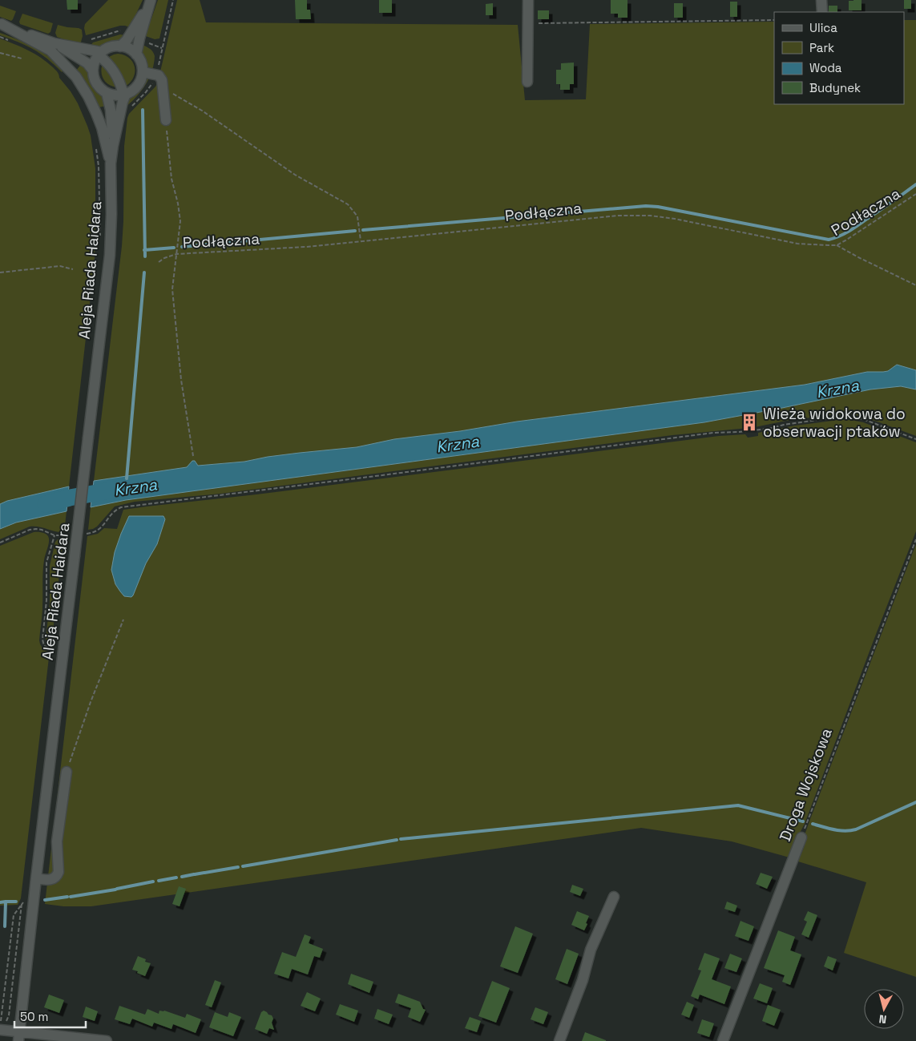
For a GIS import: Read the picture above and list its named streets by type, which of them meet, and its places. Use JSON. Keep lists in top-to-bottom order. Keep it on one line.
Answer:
{"streets":{"street":["Aleja Riada Haidara","Droga Wojskowa"],"path":["Podłączna"]},"water":["Krzna"],"places":{"building":["Wieża widokowa do obserwacji ptaków"]},"legend":["Ulica","Park","Woda","Budynek"],"scale_bar":"50 m","north":"bottom"}
